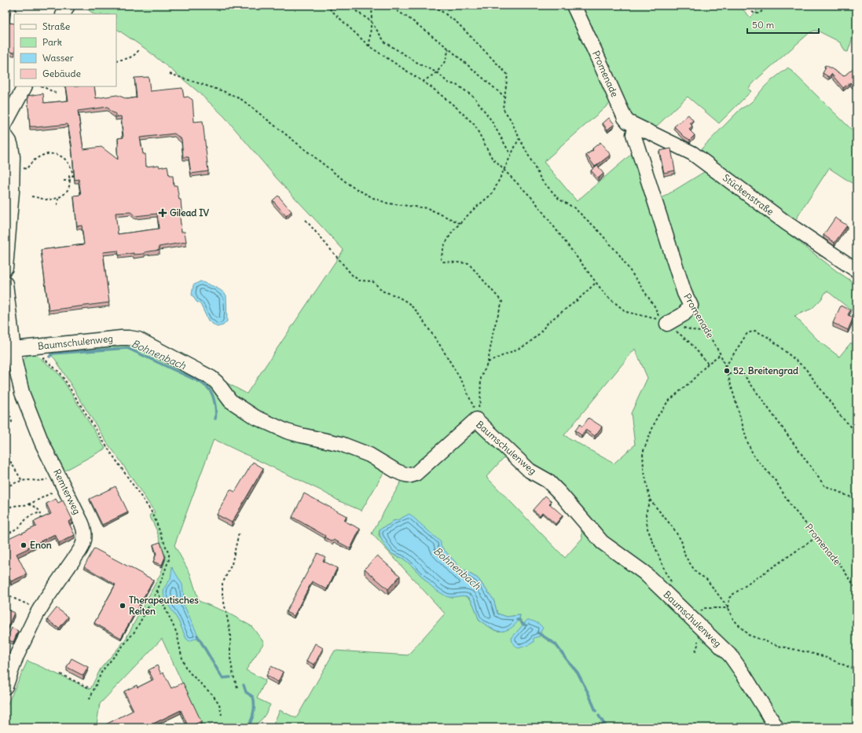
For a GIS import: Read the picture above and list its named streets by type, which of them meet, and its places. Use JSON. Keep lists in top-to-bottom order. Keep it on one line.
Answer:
{"streets":{"street":["Promenade","Stückenstraße","Baumschulenweg","Remterweg"]},"crossings":[["Promenade","Stückenstraße"],["Baumschulenweg","Remterweg"]],"water":["Bohnenbach"],"places":{"health":["Gilead IV"],"other":["52. Breitengrad","Enon","Therapeutisches Reiten"]},"legend":["Straße","Park","Wasser","Gebäude"],"scale_bar":"50 m"}
